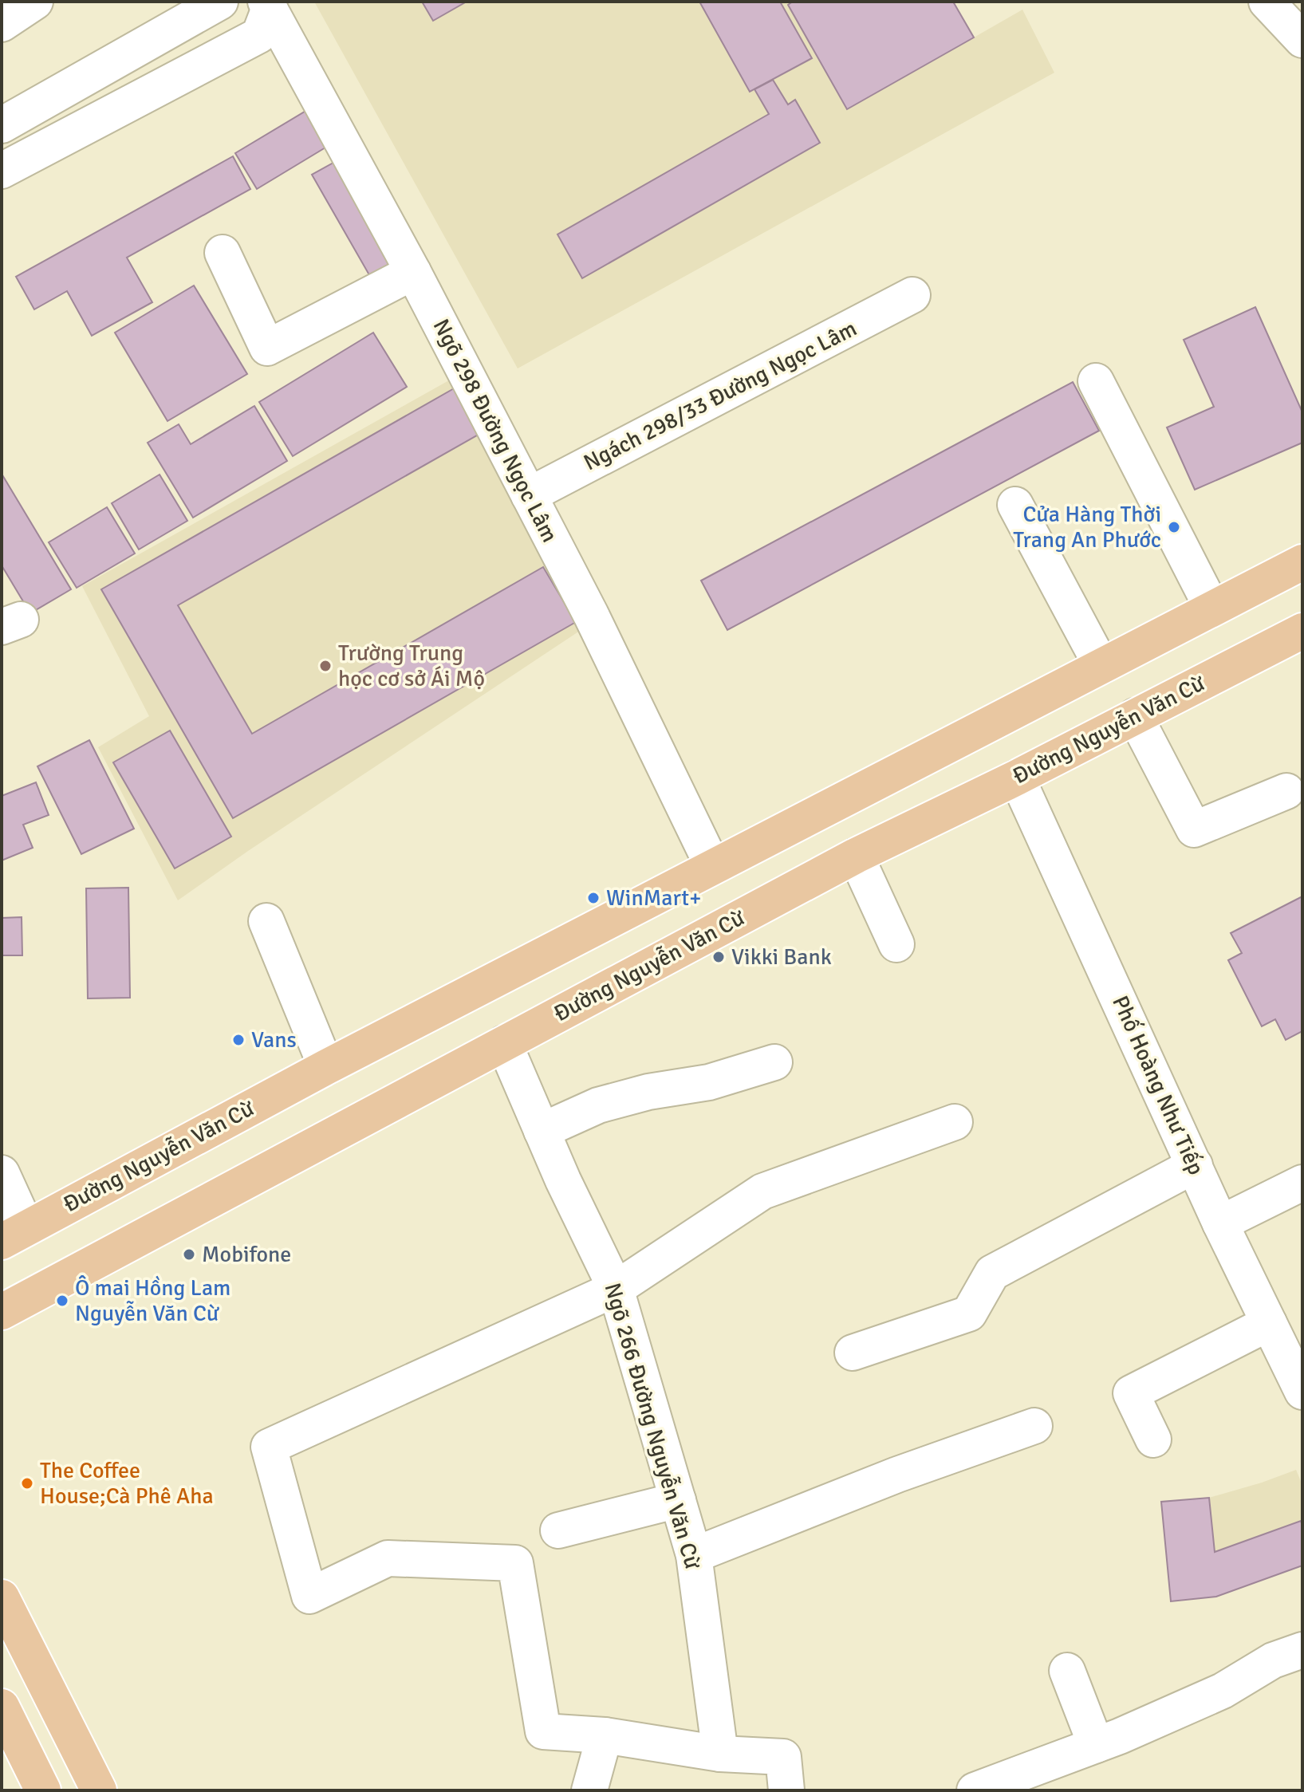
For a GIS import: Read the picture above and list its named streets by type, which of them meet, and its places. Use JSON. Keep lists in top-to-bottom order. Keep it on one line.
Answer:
{"streets":{"main road":["Đường Nguyễn Văn Cừ"],"street":["Ngách 298/33 Đường Ngọc Lâm","Ngõ 298 Đường Ngọc Lâm","Phố Hoàng Như Tiếp","Ngõ 266 Đường Nguyễn Văn Cừ"]},"crossings":[["Ngách 298/33 Đường Ngọc Lâm","Ngõ 298 Đường Ngọc Lâm"],["Ngõ 298 Đường Ngọc Lâm","Đường Nguyễn Văn Cừ"],["Đường Nguyễn Văn Cừ","Phố Hoàng Như Tiếp"],["Đường Nguyễn Văn Cừ","Ngõ 266 Đường Nguyễn Văn Cừ"]],"places":["Cửa Hàng Thời Trang An Phước","Trường Trung học cơ sở Ái Mộ","WinMart+","Vikki Bank","Vans","Mobifone","Ô mai Hồng Lam Nguyễn Văn Cừ","The Coffee House;Cà Phê Aha"]}
